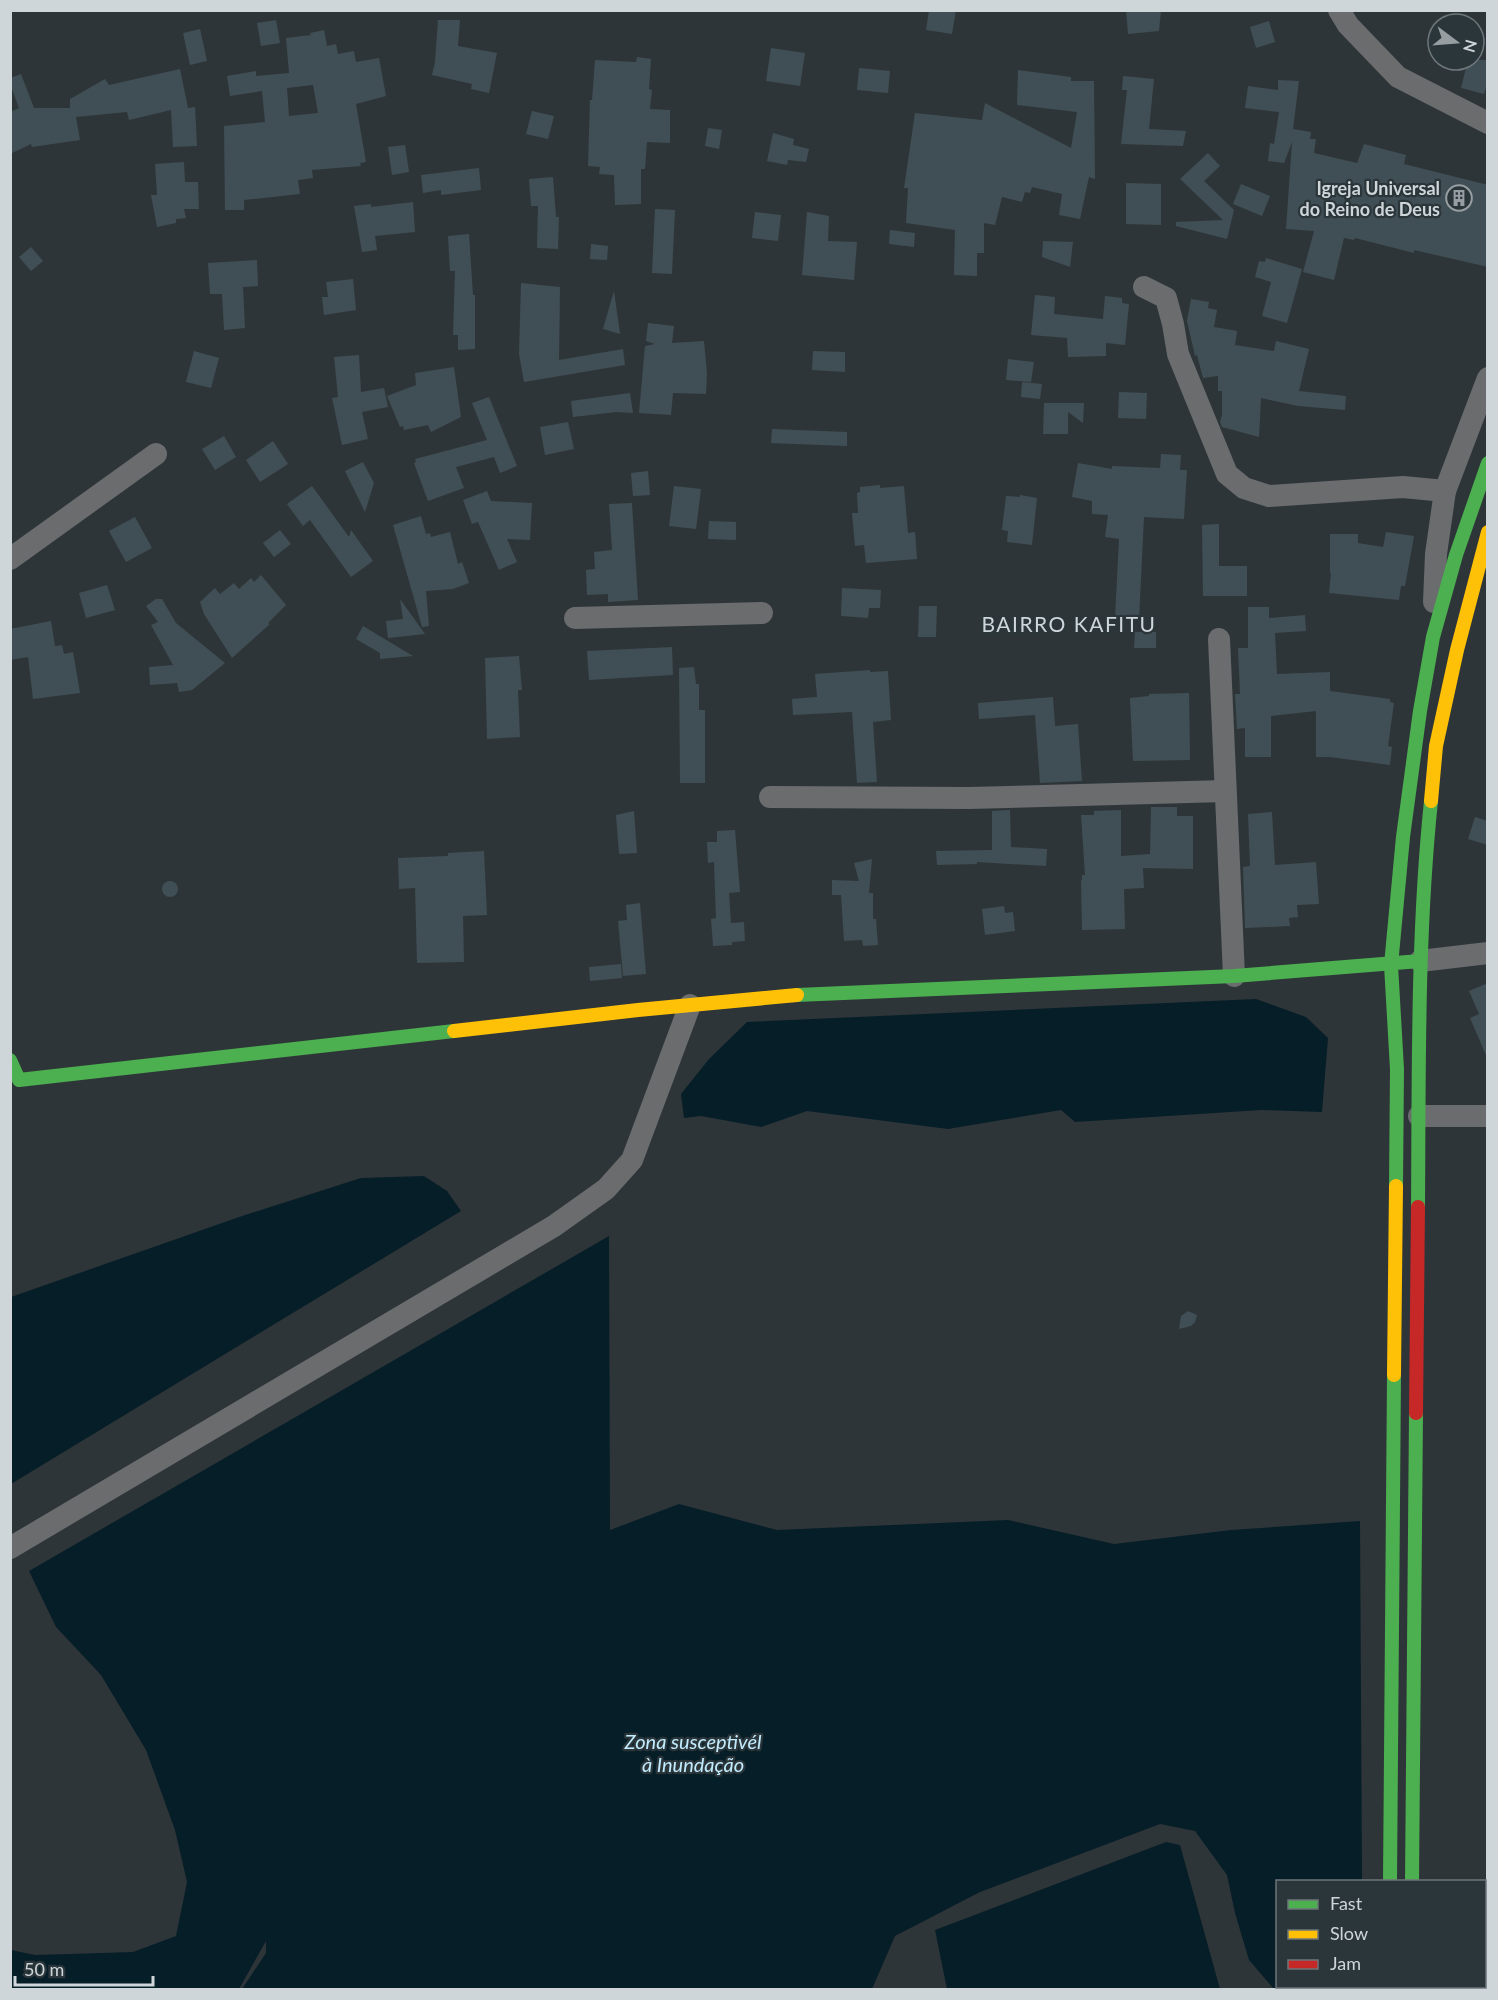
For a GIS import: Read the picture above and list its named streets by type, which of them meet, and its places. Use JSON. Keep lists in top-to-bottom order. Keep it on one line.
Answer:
{"districts":["BAIRRO KAFITU"],"water":["Zona susceptivél à Inundação"],"places":{"building":["Igreja Universal do Reino de Deus"]},"legend":["Fast","Slow","Jam"],"scale_bar":"50 m","north":"right"}
